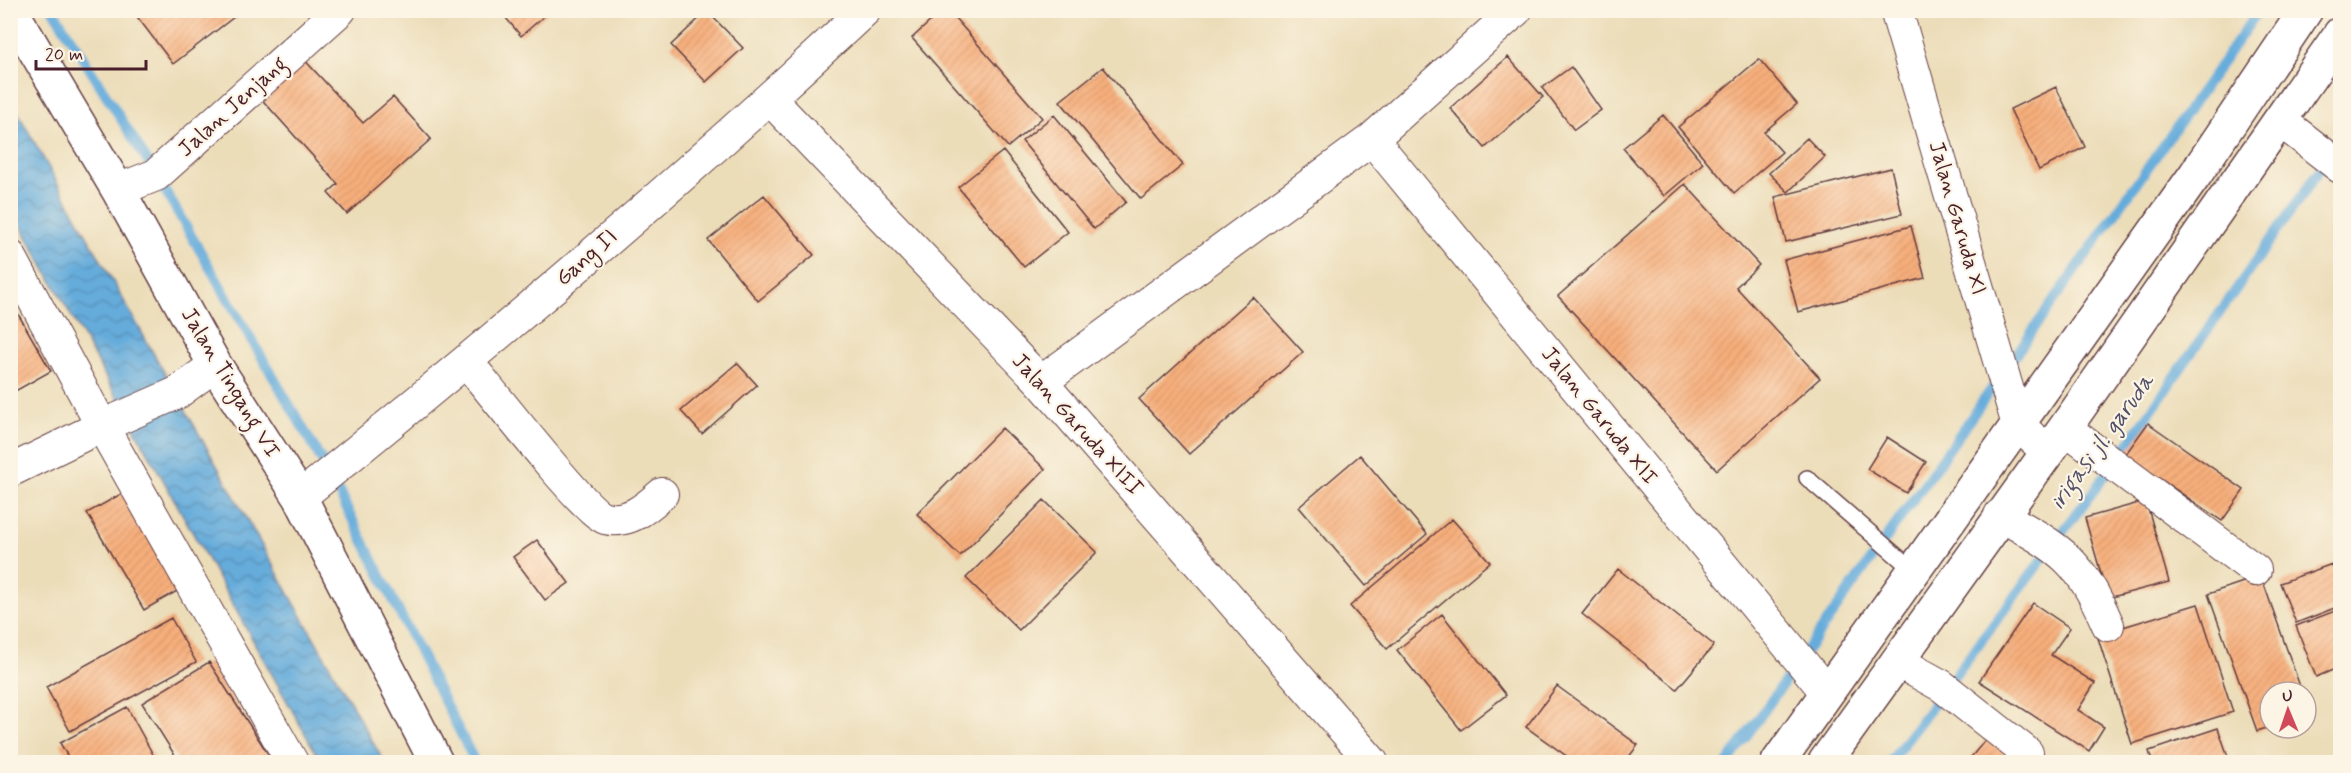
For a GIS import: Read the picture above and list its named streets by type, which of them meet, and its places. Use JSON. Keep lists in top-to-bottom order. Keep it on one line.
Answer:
{"streets":{"main road":["Jalan Tingang VI"],"street":["Jalan Jenjang","Jalan Garuda XI","Gang II","Jalan Garuda XII","Jalan Garuda XIII"]},"crossings":[["Jalan Jenjang","Jalan Tingang VI"],["Gang II","Jalan Tingang VI"],["Gang II","Jalan Garuda XIII"]],"water":["irigasi jl. garuda"],"scale_bar":"20 m","north":"top"}
